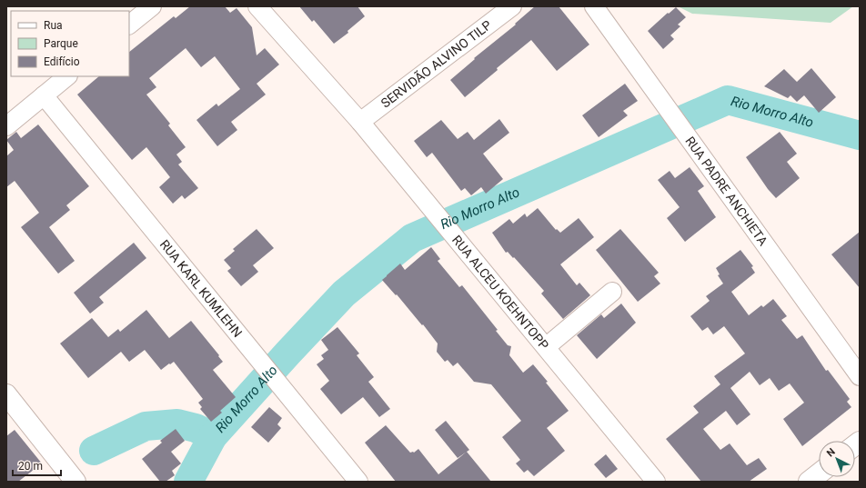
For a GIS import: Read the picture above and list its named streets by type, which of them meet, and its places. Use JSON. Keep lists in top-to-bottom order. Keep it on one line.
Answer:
{"streets":{"street":["SERVIDÃO ALVINO TILP","RUA PADRE ANCHIETA","RUA KARL KUMLEHN","RUA ALCEU KOEHNTOPP"]},"crossings":[["SERVIDÃO ALVINO TILP","RUA ALCEU KOEHNTOPP"]],"water":["Rio Morro Alto"],"legend":["Rua","Parque","Edifício"],"scale_bar":"20 m","north":"top left"}
